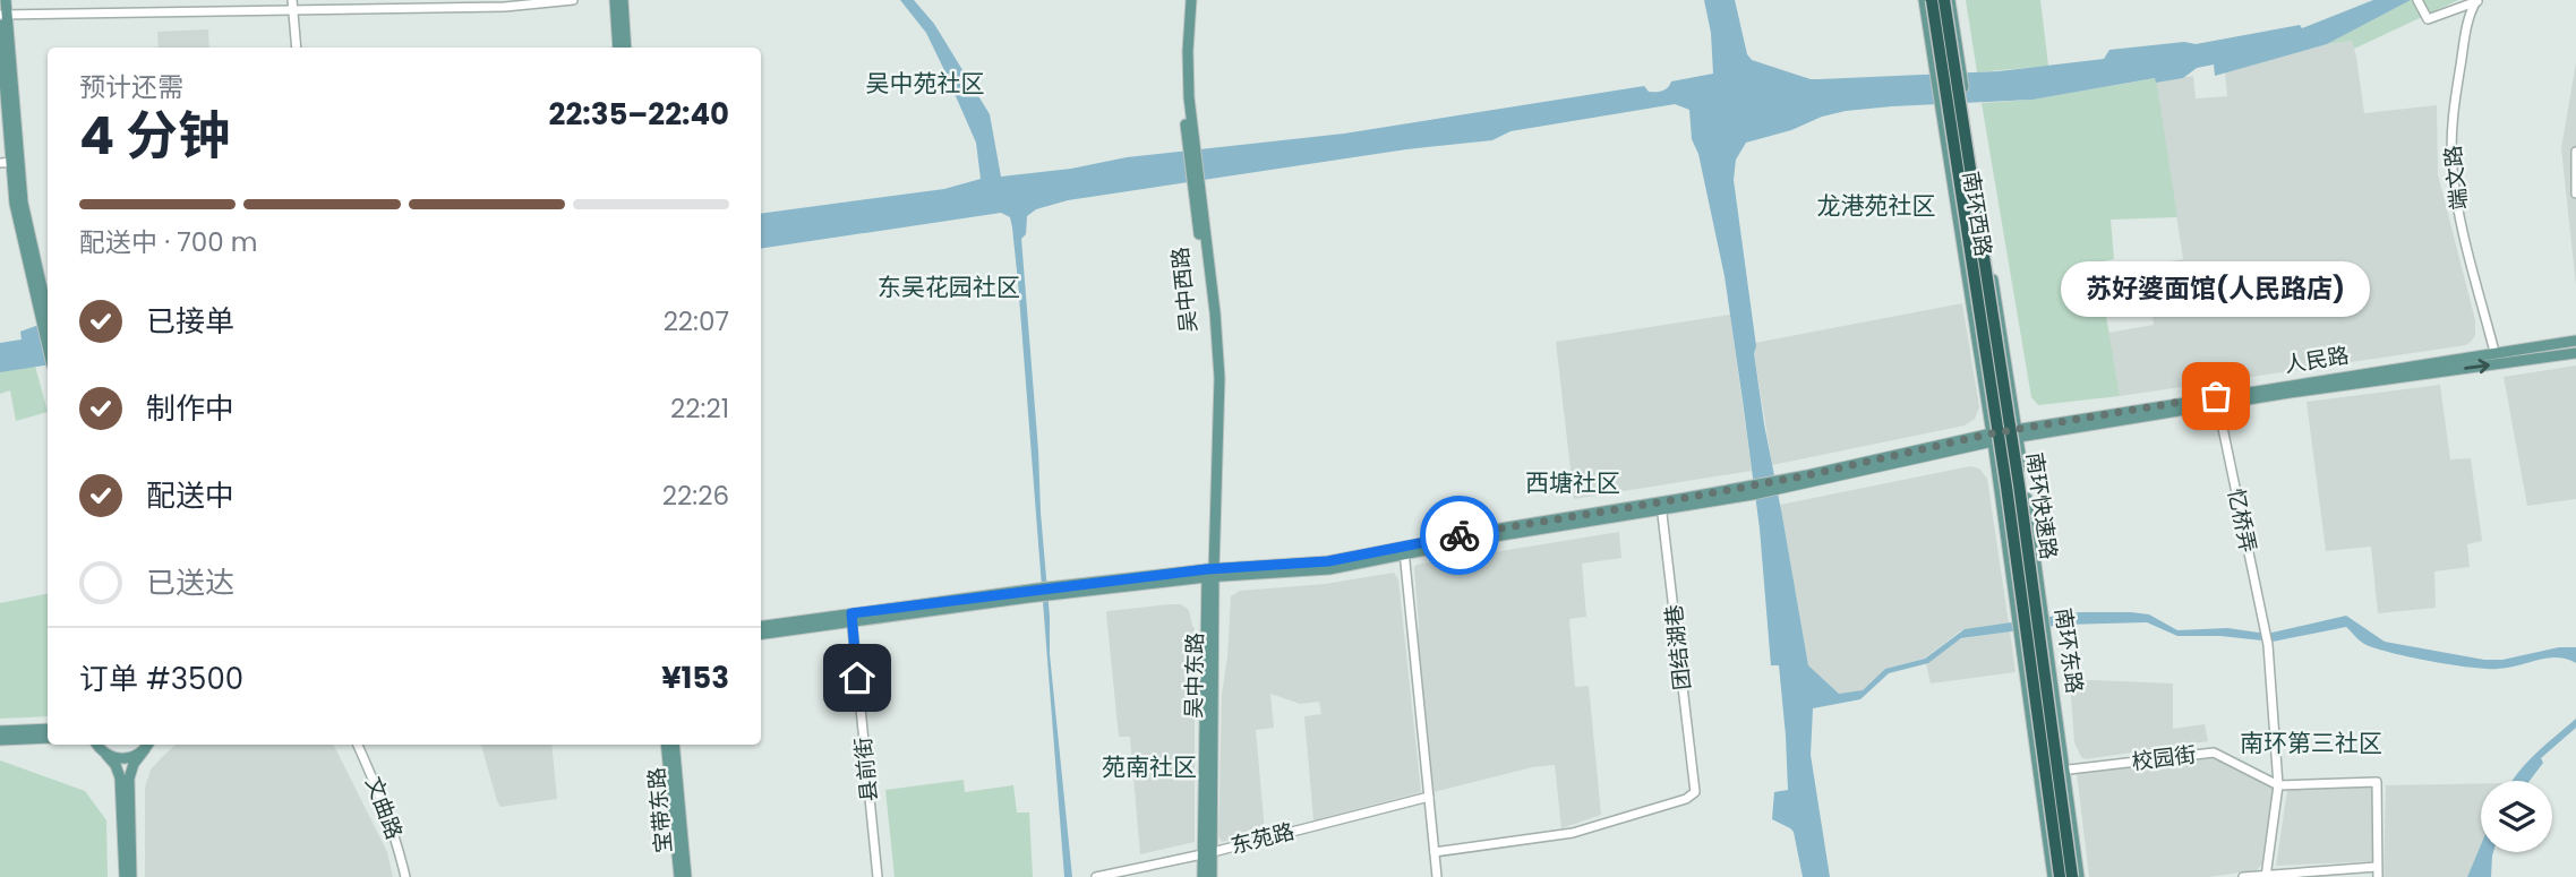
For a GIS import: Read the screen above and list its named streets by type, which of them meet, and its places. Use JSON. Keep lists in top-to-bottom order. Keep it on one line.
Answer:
{"streets":{"highway":["南环快速路"],"main road":["南环西路","吴中西路","人民路","南环东路","吴中东路","宝带东路"],"street":["端文路","忆桥弄","团结湖巷","校园街","县前街","文曲路","东苑路"]},"crossings":[["端文路","人民路"],["南环西路","人民路"],["南环西路","南环东路"],["吴中西路","人民路"],["吴中西路","吴中东路"],["人民路","忆桥弄"],["人民路","团结湖巷"],["人民路","南环东路"],["人民路","吴中东路"],["人民路","县前街"],["忆桥弄","校园街"],["南环东路","校园街"],["吴中东路","东苑路"]],"districts":["吴中苑社区","龙港苑社区","东吴花园社区","西塘社区","南环第三社区","苑南社区"],"places":["苏好婆面馆(人民路店)"],"page":{"heading":["4 分钟","预计还需","22:35–22:40"],"panel":["订单 #3500","¥153"],"bar":"配送中 · 700 m","bubble":"苏好婆面馆(人民路店)","list":[["已接单","22:07"],["制作中","22:21"],["配送中","22:26"],"已送达"]}}
